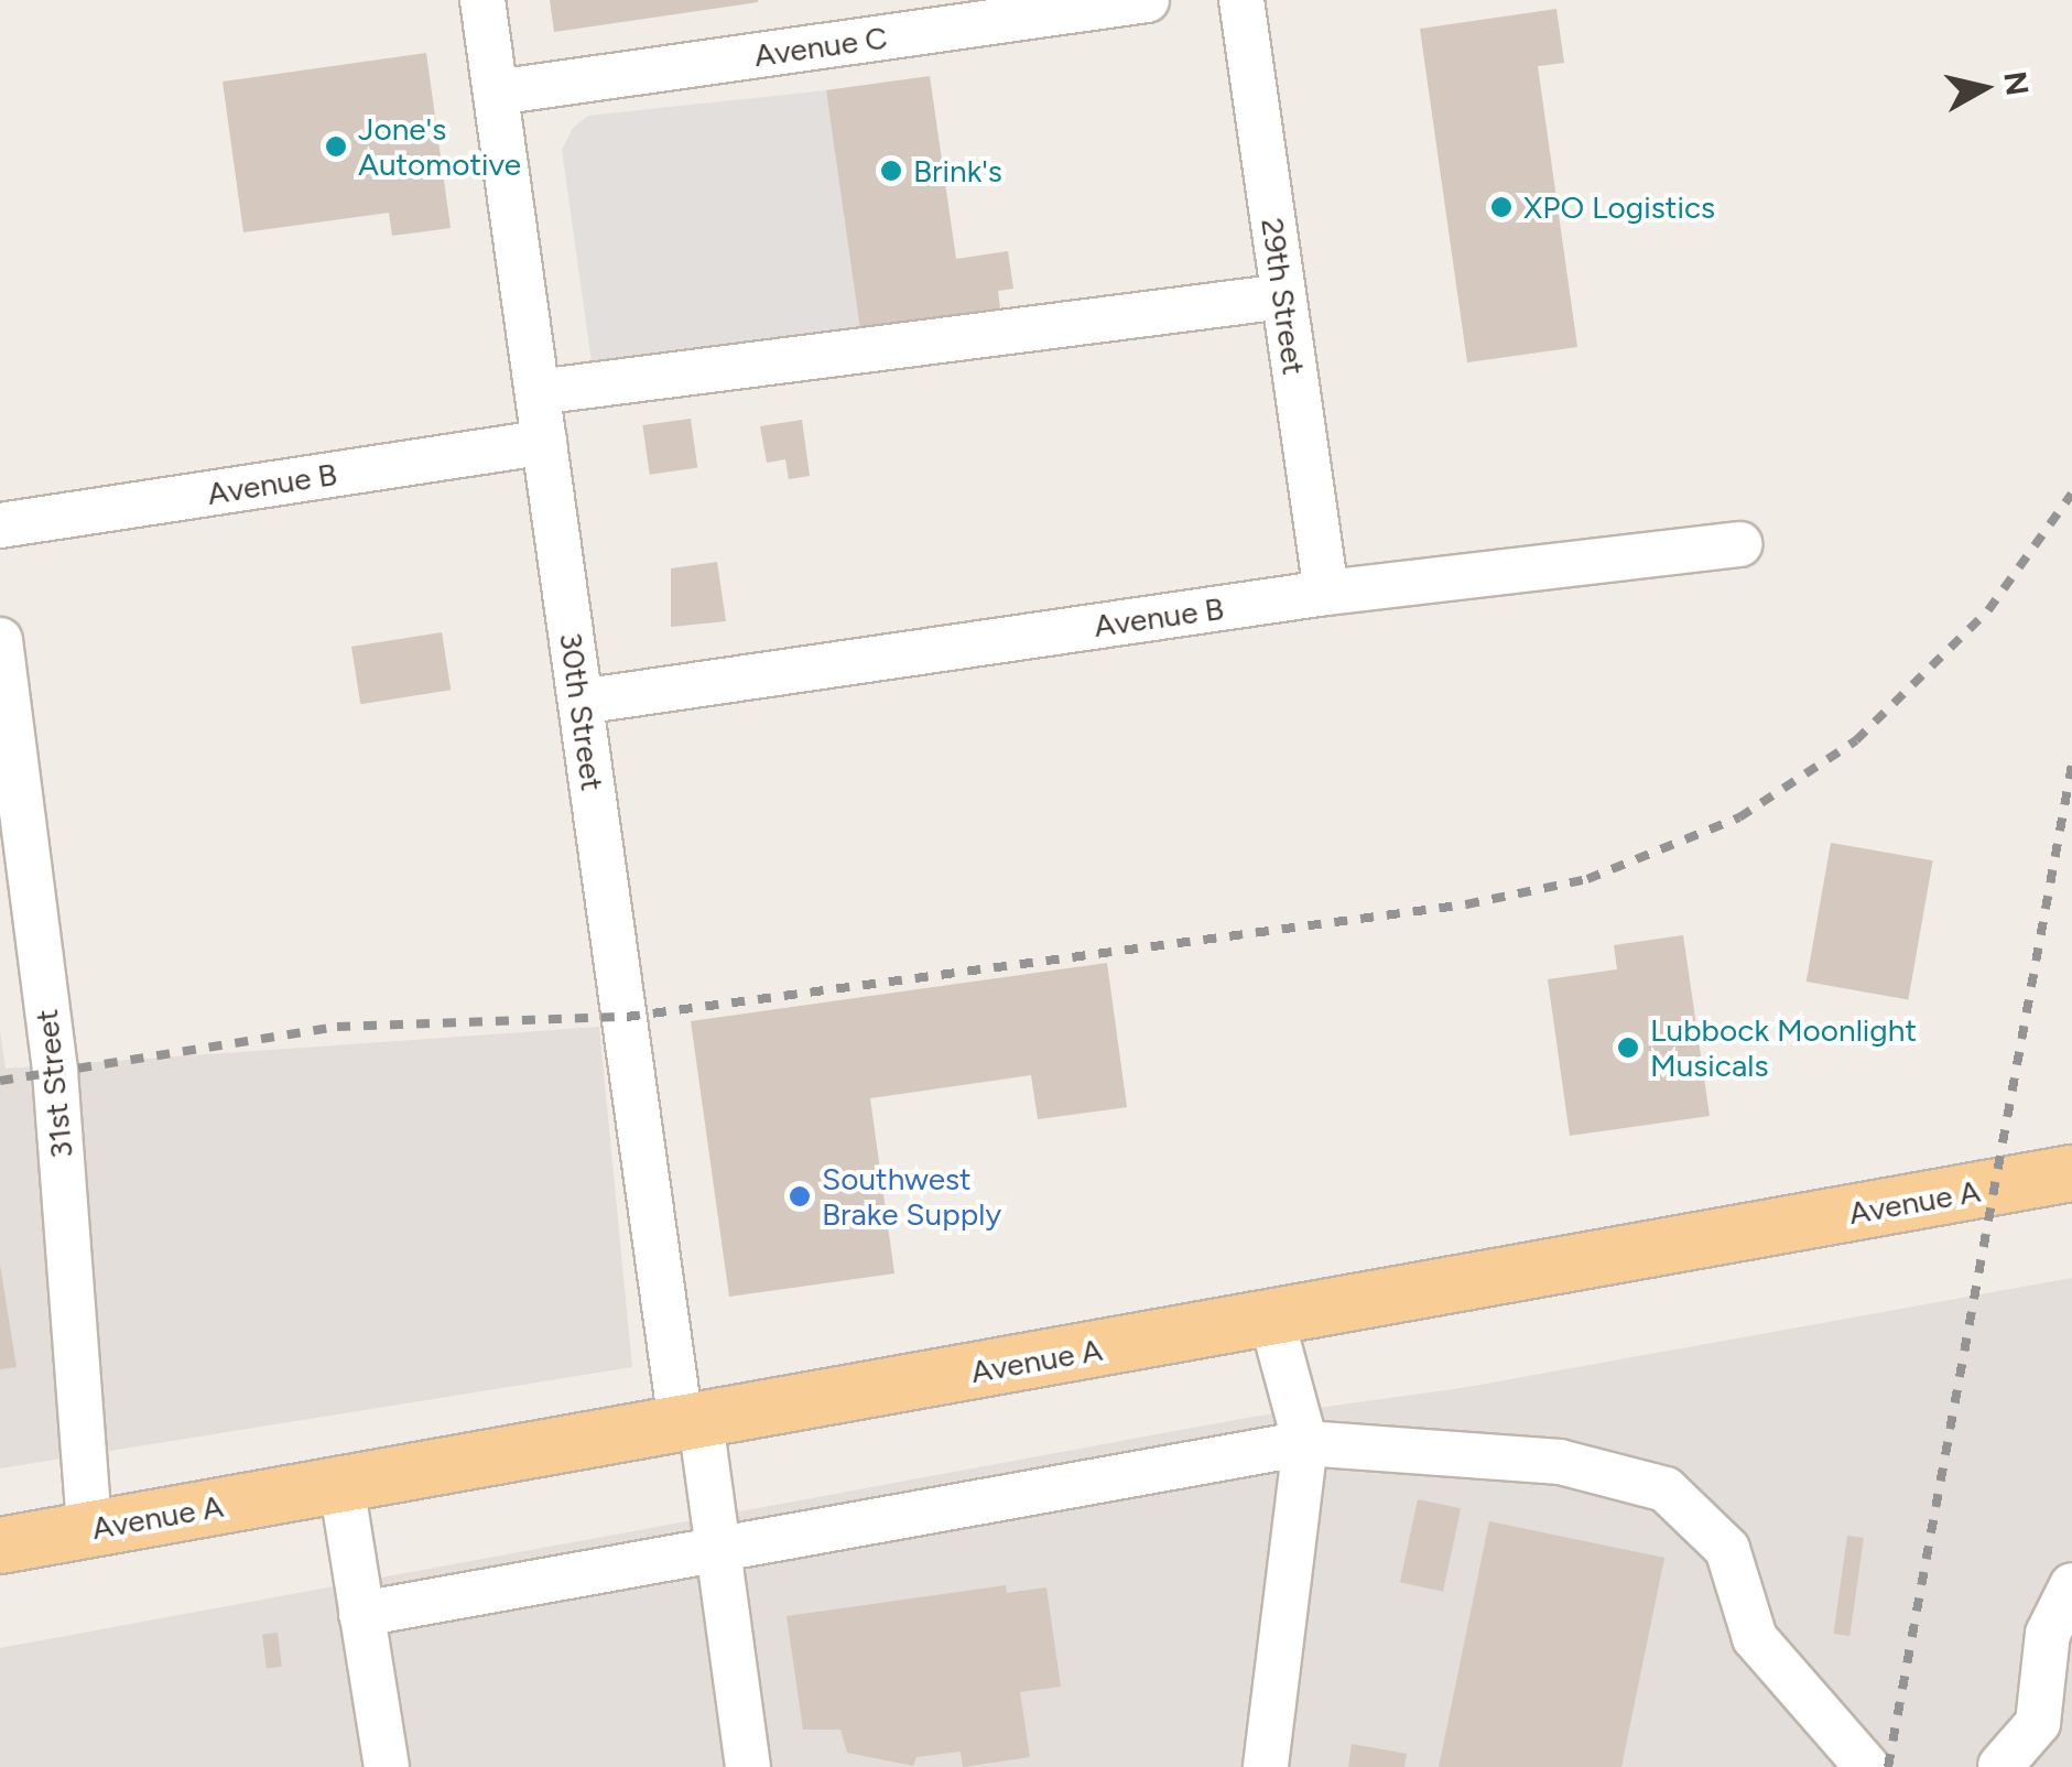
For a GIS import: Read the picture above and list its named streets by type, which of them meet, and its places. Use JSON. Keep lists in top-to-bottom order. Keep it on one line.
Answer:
{"streets":{"main road":["Avenue A"],"street":["Avenue C","29th Street","Avenue B","30th Street","31st Street"]},"crossings":[["Avenue C","30th Street"],["29th Street","Avenue B"],["Avenue B","30th Street"],["30th Street","Avenue A"],["31st Street","Avenue A"]],"places":["Jone's Automotive","Brink's","XPO Logistics","Lubbock Moonlight Musicals","Southwest Brake Supply"],"north":"right"}
